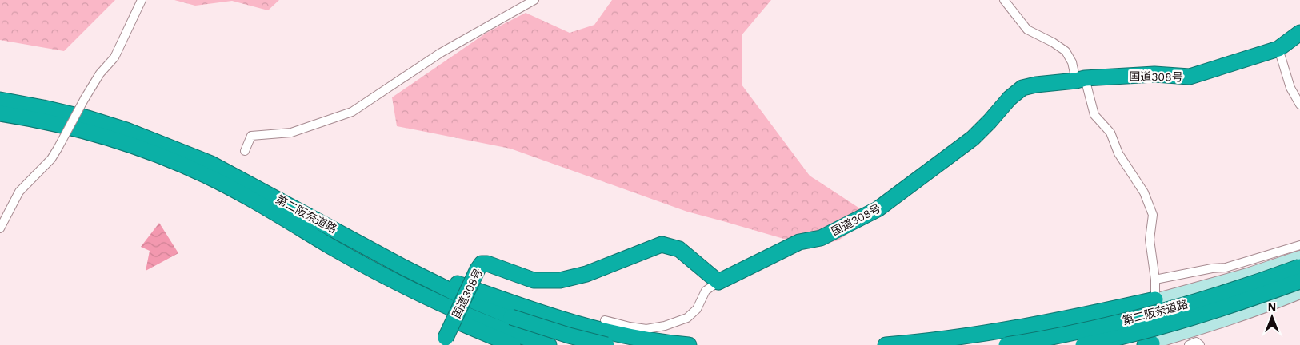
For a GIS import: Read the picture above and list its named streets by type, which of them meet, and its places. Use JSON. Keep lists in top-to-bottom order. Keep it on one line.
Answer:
{"streets":{"highway":["国道308号","第二阪奈道路"]},"north":"top"}
